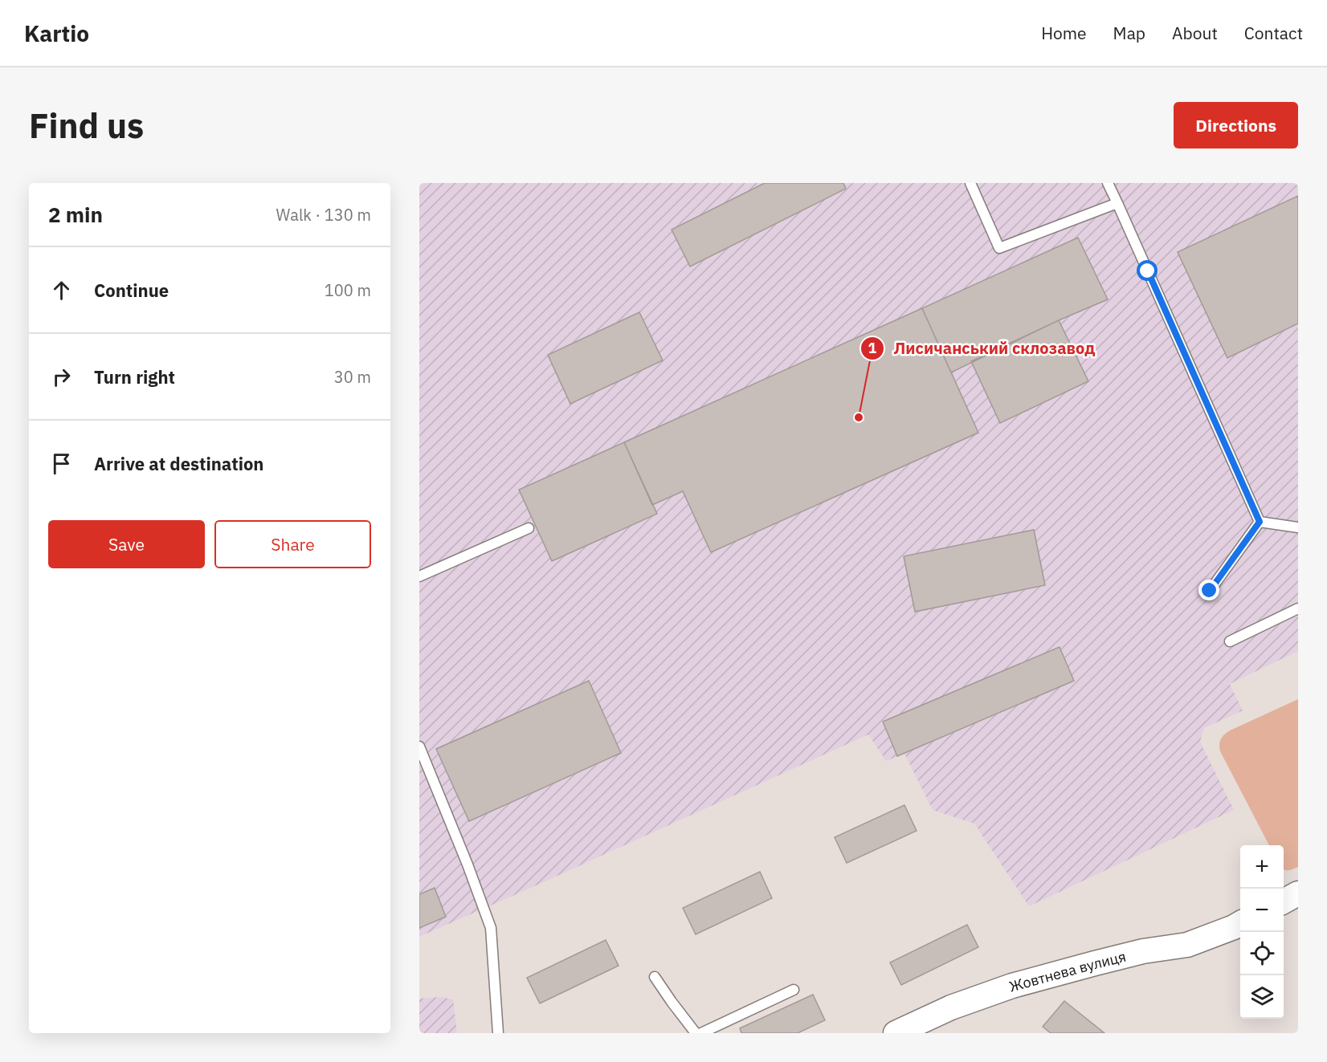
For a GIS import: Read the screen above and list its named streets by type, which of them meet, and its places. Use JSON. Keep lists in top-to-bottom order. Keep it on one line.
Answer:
{"streets":{"street":["Жовтнева вулиця"]},"places":["Лисичанський склозавод"],"page":{"header":"Kartio","nav":["Home","Map","About","Contact"],"buttons":["Directions",["Save","Share"]],"title":"Find us","heading":["2 min","Walk · 130 m"],"list":[["Continue","100 m"],["Turn right","30 m"],"Arrive at destination"],"map_buttons":["+","−"]}}
